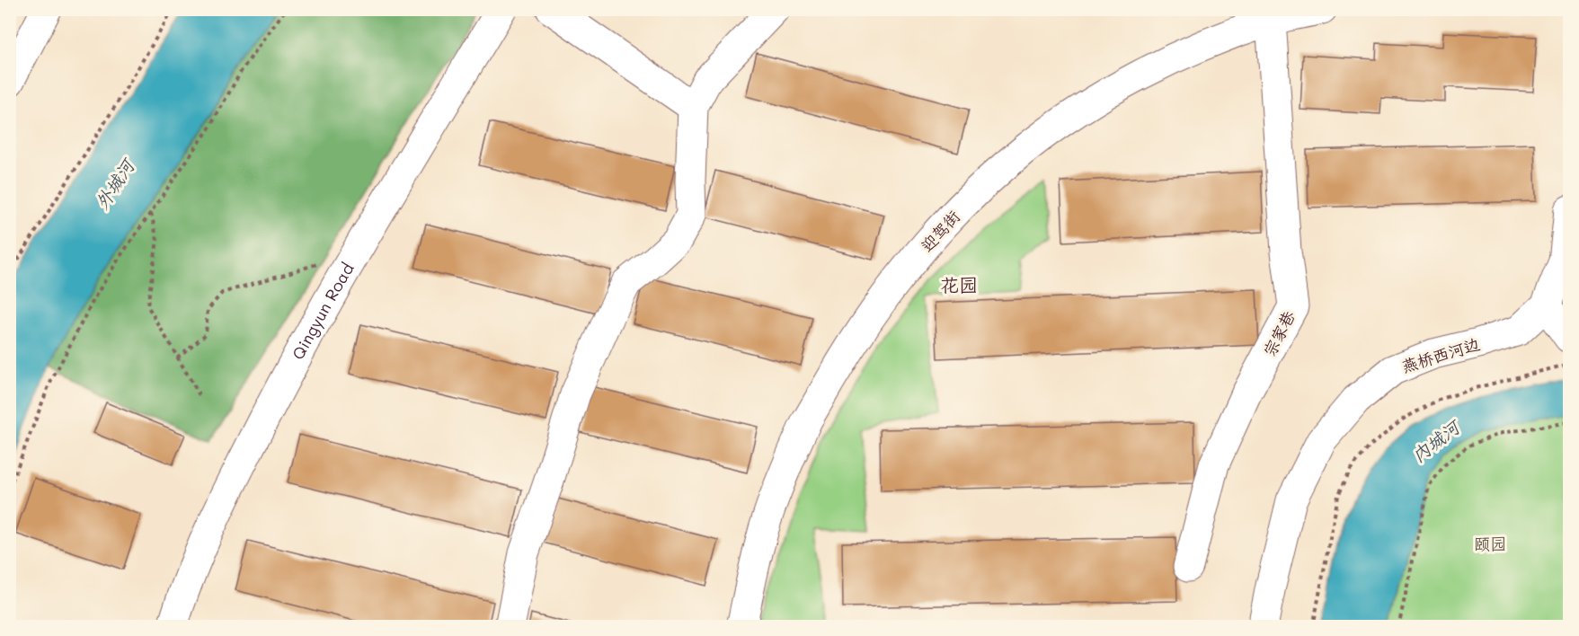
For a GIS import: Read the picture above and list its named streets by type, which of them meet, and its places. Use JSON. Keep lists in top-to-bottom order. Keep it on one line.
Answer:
{"streets":{"street":["迎驾街","Qingyun Road","宗家巷","燕桥西河边"]},"crossings":[["迎驾街","宗家巷"]],"districts":["花园"],"water":["外城河","内城河"],"parks":["颐园"]}
